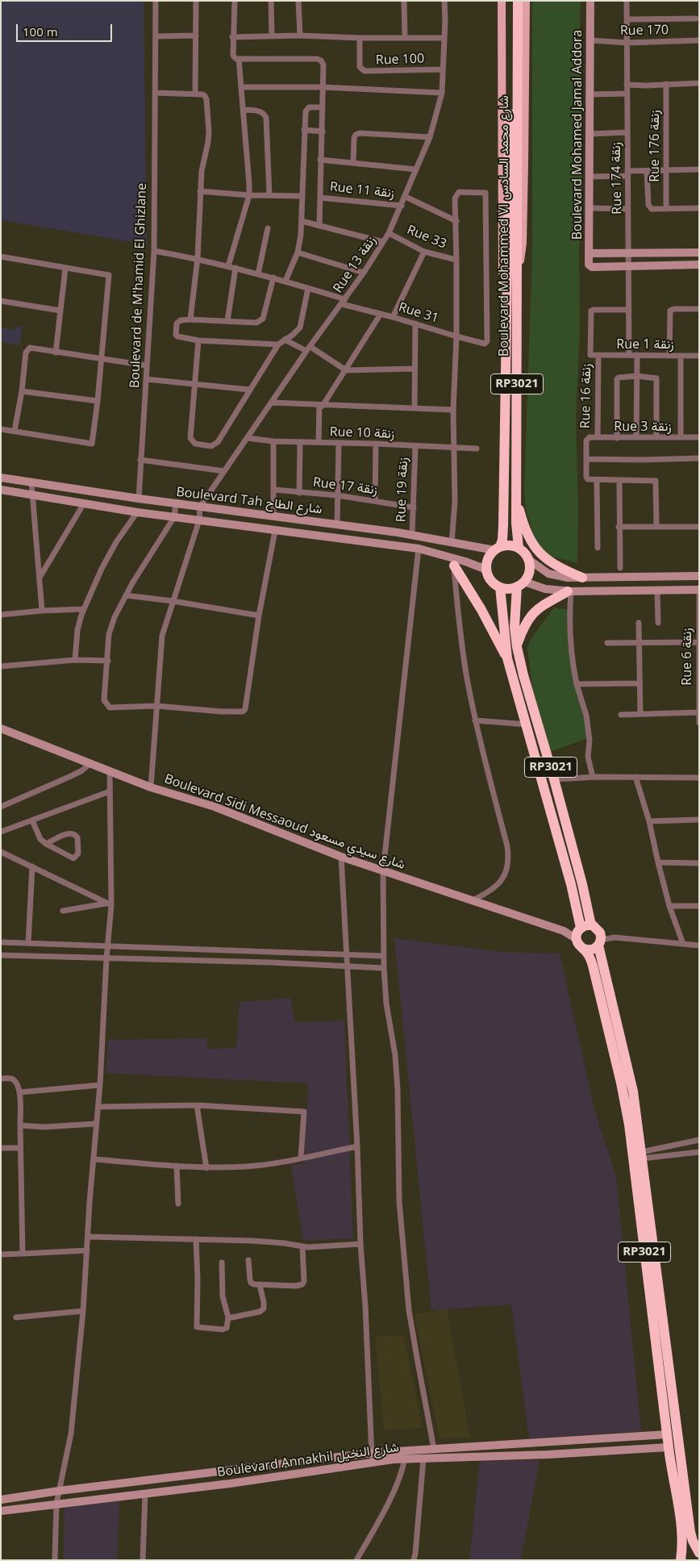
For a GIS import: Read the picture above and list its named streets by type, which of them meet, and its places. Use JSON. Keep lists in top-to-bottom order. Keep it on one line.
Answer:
{"streets":{"highway":["Boulevard Mohammed VI شارع محمد السادس","RP3021"],"street":["Rue 170","Rue 100","Boulevard Mohamed Jamal Addora","Rue 176 زنقة","Rue 174 زنقة","Rue 11 زنقة","Rue 33","Rue 13 زنقة","Boulevard de M'hamid El Ghizlane","Rue 31","Rue 1 زنقة","Rue 16 زنقة","Rue 3 زنقة","Rue 10 زنقة","Rue 17 زنقة","Rue 19 زنقة","Boulevard Tah شارع الطاح","Rue 6 زنقة","Boulevard Sidi Messaoud شارع سيدي مسعود","Boulevard Annakhil شارع النخيل"]},"crossings":[["Rue 170","Boulevard Mohamed Jamal Addora"],["Rue 170","Rue 174 زنقة"],["Rue 100","Rue 13 زنقة"],["Boulevard Mohamed Jamal Addora","Rue 174 زنقة"],["Rue 174 زنقة","Rue 1 زنقة"],["Rue 11 زنقة","Rue 13 زنقة"],["Boulevard Mohammed VI شارع محمد السادس","RP3021"],["Boulevard Mohammed VI شارع محمد السادس","Boulevard Tah شارع الطاح"],["Rue 33","Rue 13 زنقة"],["Rue 13 زنقة","Rue 31"],["Rue 13 زنقة","Rue 10 زنقة"],["Rue 13 زنقة","Boulevard Tah شارع الطاح"],["Boulevard de M'hamid El Ghizlane","Rue 31"],["Boulevard de M'hamid El Ghizlane","Boulevard Tah شارع الطاح"],["Rue 1 زنقة","Rue 16 زنقة"],["RP3021","Boulevard Tah شارع الطاح"],["RP3021","Boulevard Sidi Messaoud شارع سيدي مسعود"],["RP3021","Boulevard Annakhil شارع النخيل"],["Rue 16 زنقة","Rue 3 زنقة"],["Rue 10 زنقة","Rue 19 زنقة"],["Rue 17 زنقة","Rue 19 زنقة"],["Rue 19 زنقة","Boulevard Tah شارع الطاح"]],"scale_bar":"100 m"}
